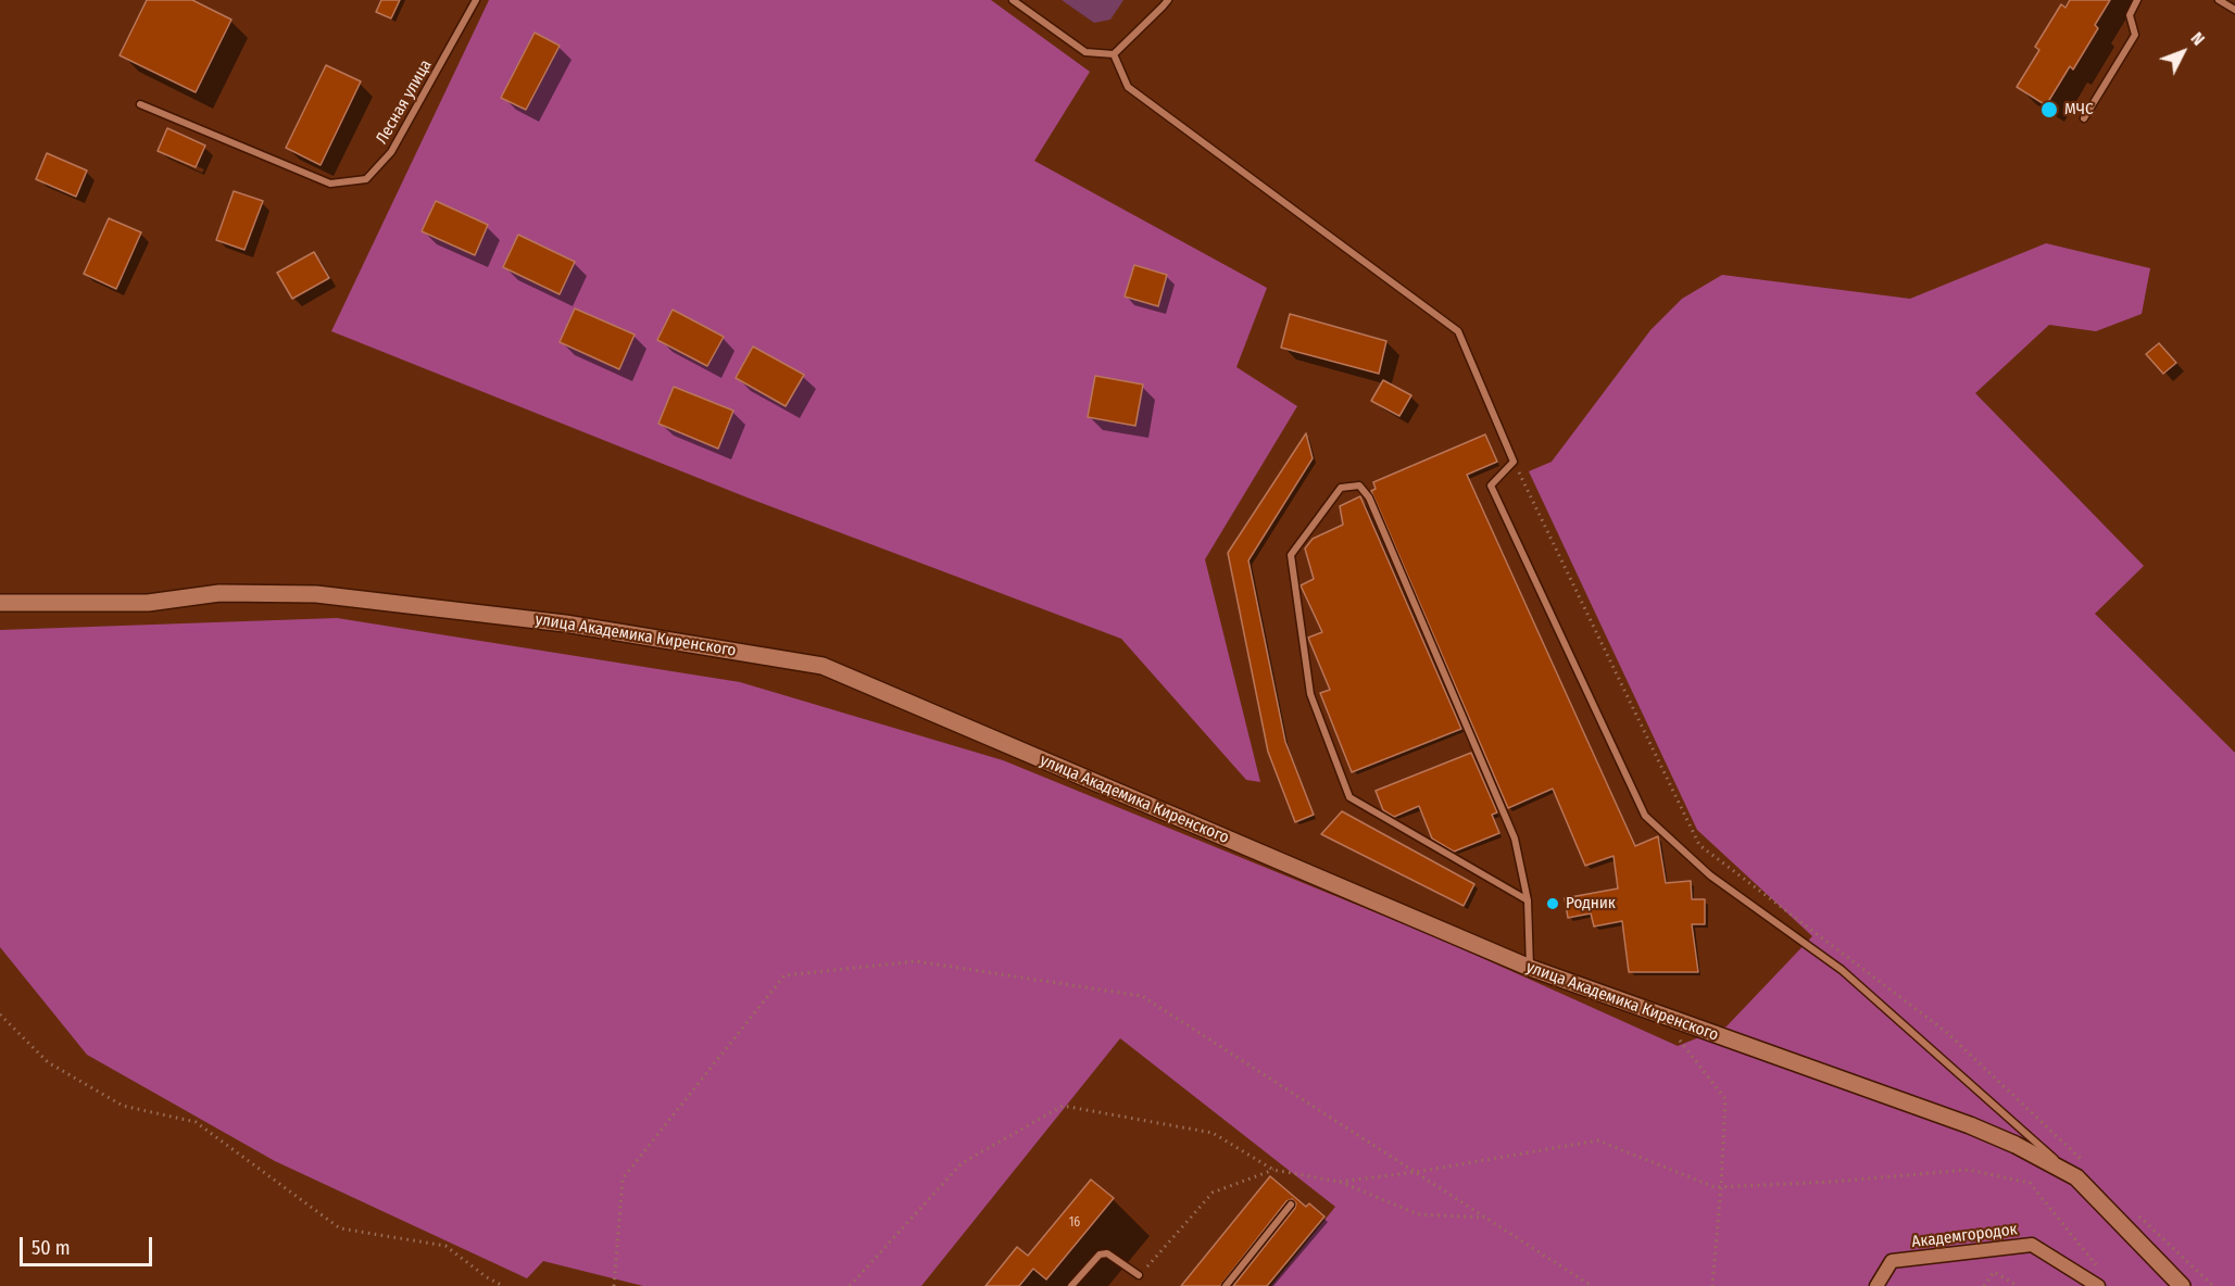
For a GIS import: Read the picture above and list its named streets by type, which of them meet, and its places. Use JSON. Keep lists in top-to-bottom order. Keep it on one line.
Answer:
{"streets":{"main road":["улица Академика Киренского"],"street":["Академгородок"],"lane":["Лесная улица"]},"places":["МЧС","Родник"],"house_numbers":["16"],"scale_bar":"50 m","north":"top right"}
